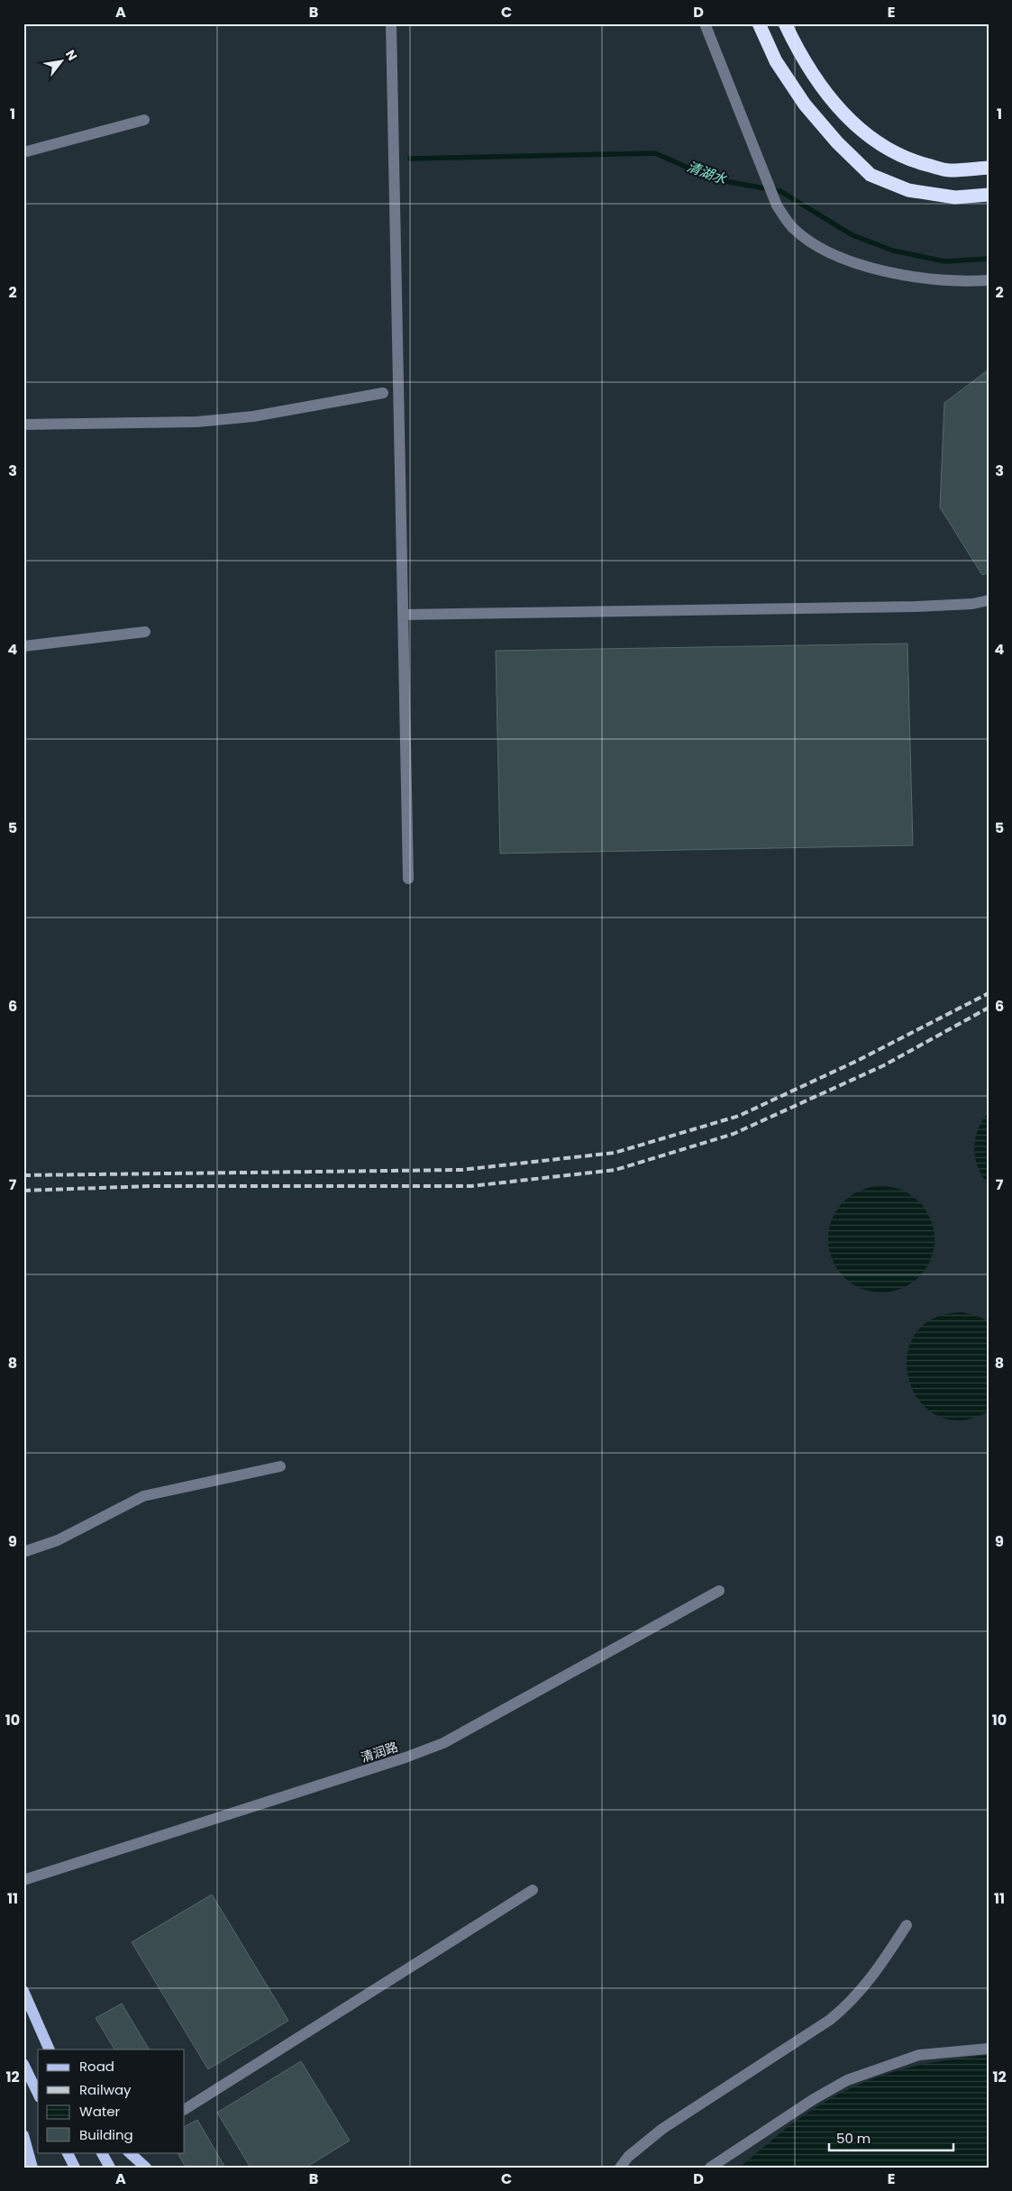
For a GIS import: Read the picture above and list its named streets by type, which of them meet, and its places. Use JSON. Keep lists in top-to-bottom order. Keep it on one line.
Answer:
{"streets":{"street":["清润路"]},"water":["清湖水"],"legend":["Road","Railway","Water","Building"],"scale_bar":"50 m","north":"top right","grid":{"columns":["A","B","C","D","E"],"rows":["1","2","3","4","5","6","7","8","9","10","11","12"]}}
